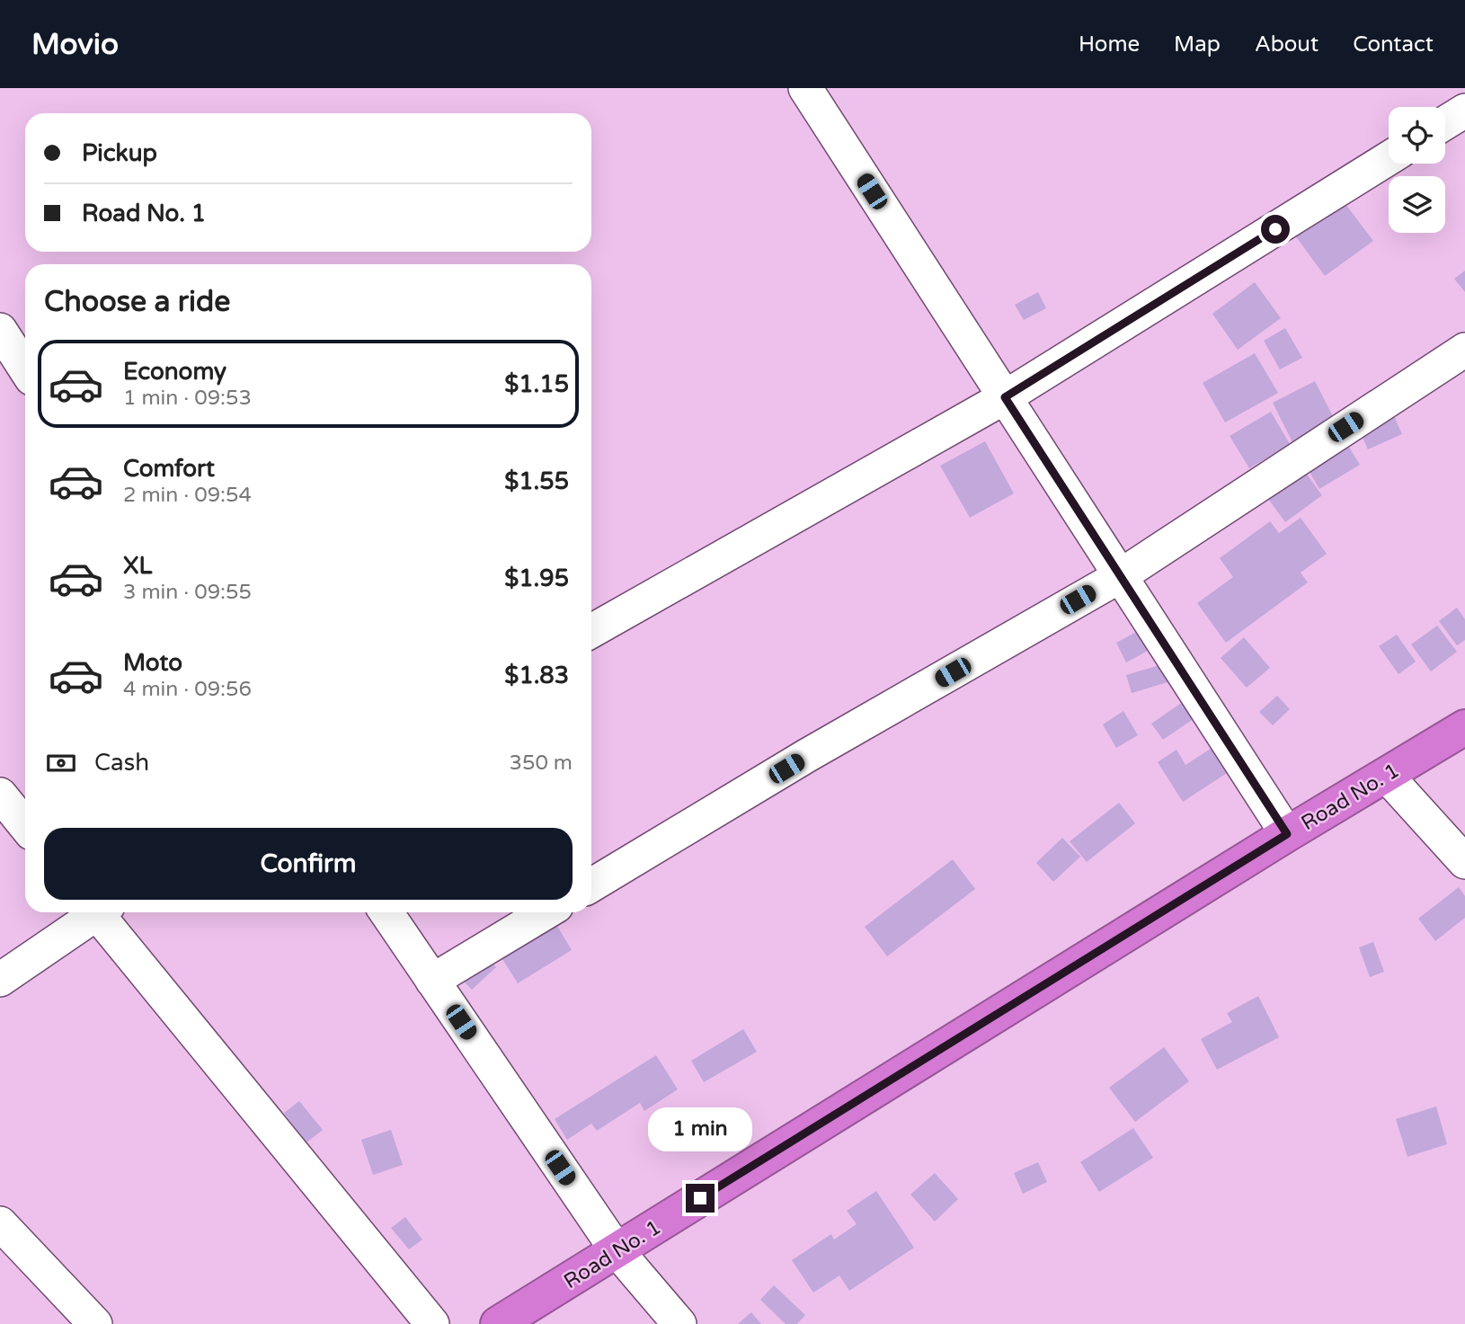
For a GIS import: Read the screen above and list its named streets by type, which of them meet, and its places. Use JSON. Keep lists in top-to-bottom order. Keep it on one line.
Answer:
{"streets":{"highway":["Road No. 1"]},"page":{"header":"Movio","nav":["Home","Map","About","Contact"],"banner":["Pickup","Road No. 1"],"heading":"Choose a ride","list":[{"name":"Economy","note":"1 min · 09:53","value":"$1.15"},{"name":"Comfort","note":"2 min · 09:54","value":"$1.55"},{"name":"XL","note":"3 min · 09:55","value":"$1.95"},{"name":"Moto","note":"4 min · 09:56","value":"$1.83"}],"pay":["Cash","350 m"],"buttons":"Confirm","bubble":"1 min"}}
